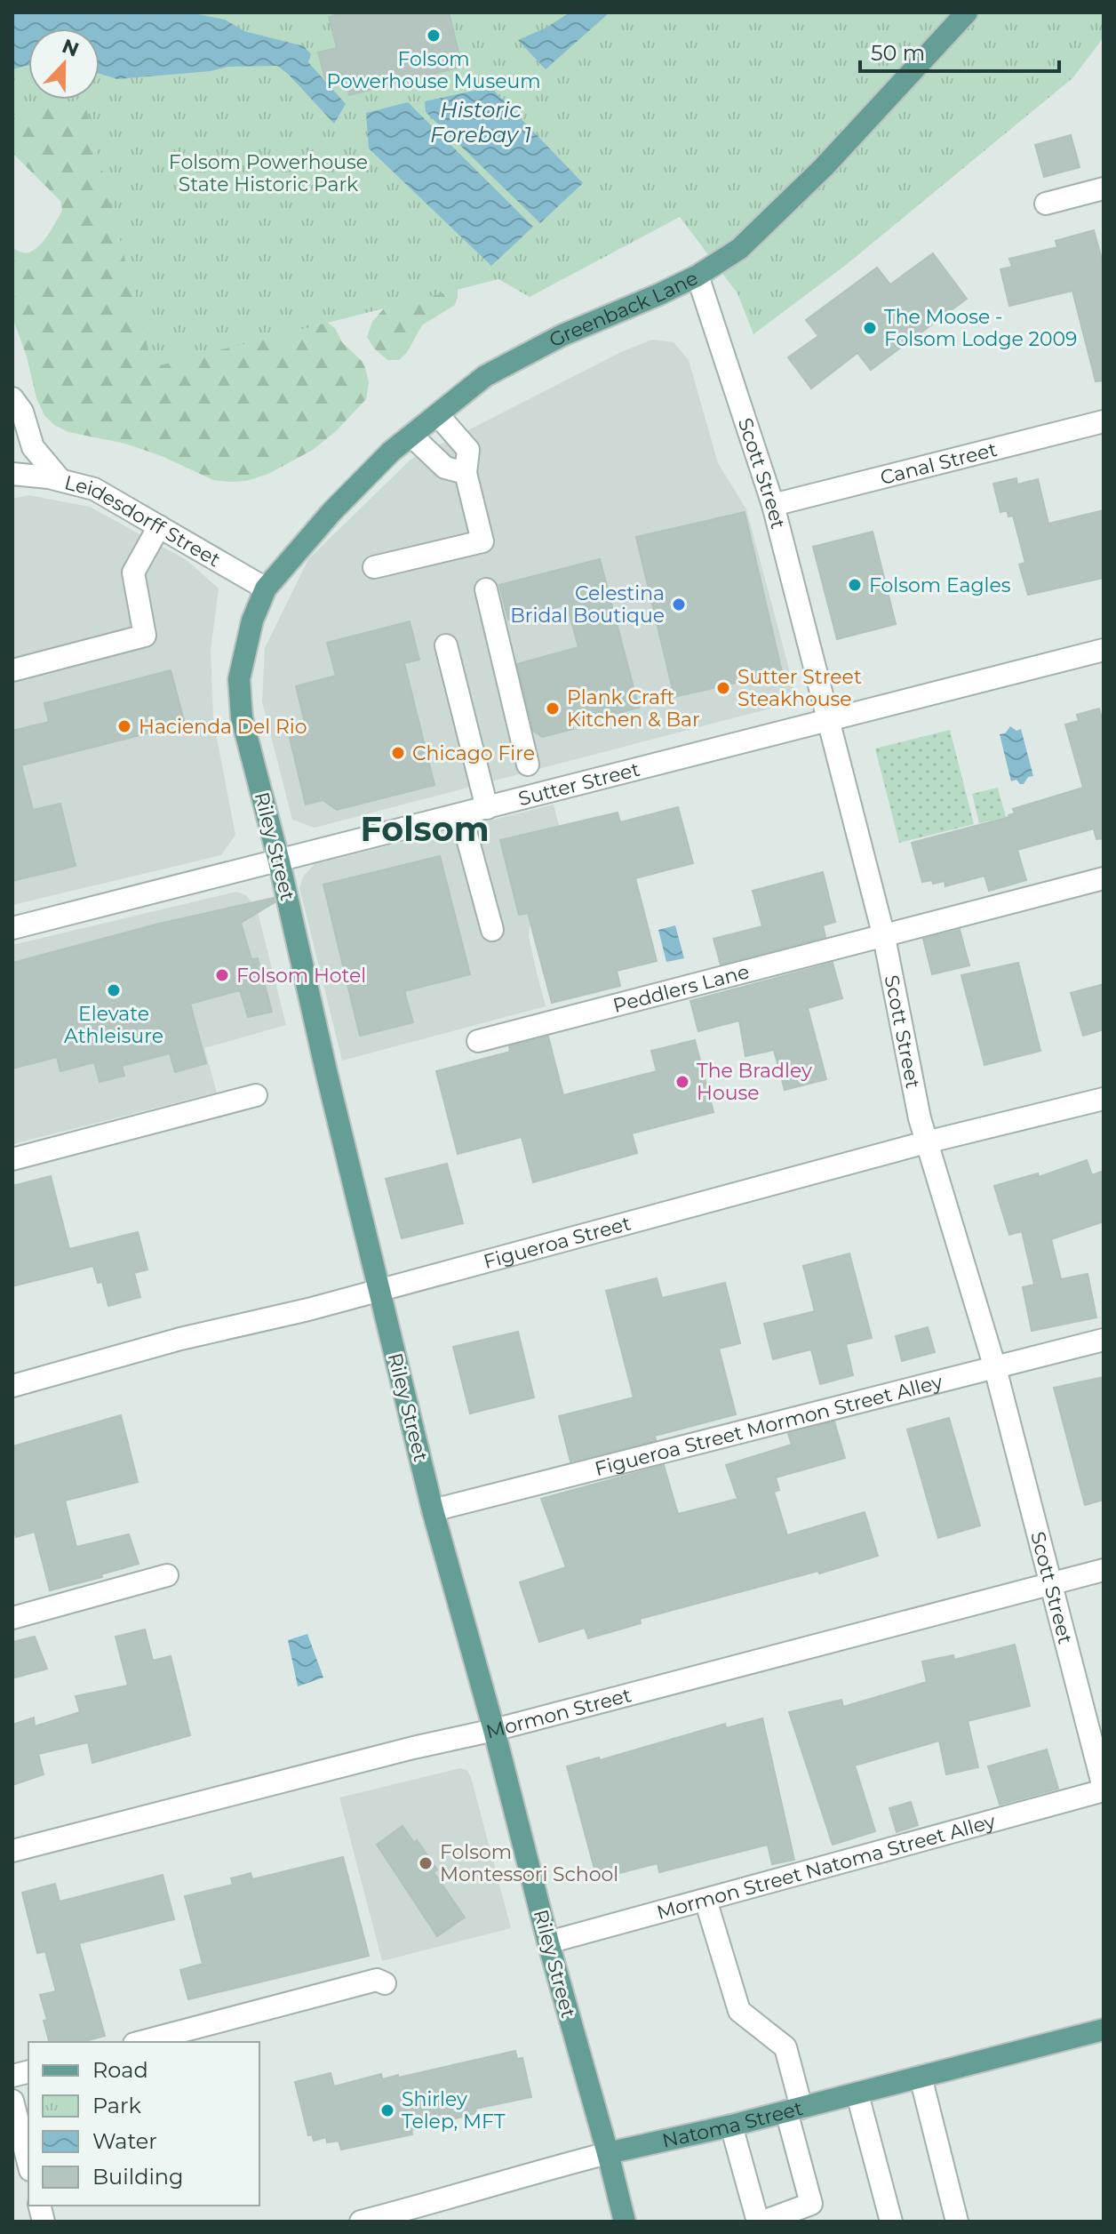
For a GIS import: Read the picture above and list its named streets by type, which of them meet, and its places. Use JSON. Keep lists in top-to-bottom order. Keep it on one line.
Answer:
{"streets":{"main road":["Greenback Lane","Riley Street","Natoma Street"],"street":["Canal Street","Scott Street","Leidesdorff Street","Sutter Street","Peddlers Lane","Figueroa Street","Figueroa Street Mormon Street Alley","Mormon Street","Mormon Street Natoma Street Alley"]},"crossings":[["Greenback Lane","Scott Street"],["Greenback Lane","Leidesdorff Street"],["Greenback Lane","Riley Street"],["Canal Street","Scott Street"],["Scott Street","Sutter Street"],["Scott Street","Peddlers Lane"],["Scott Street","Figueroa Street"],["Scott Street","Figueroa Street Mormon Street Alley"],["Scott Street","Mormon Street"],["Scott Street","Mormon Street Natoma Street Alley"],["Leidesdorff Street","Riley Street"],["Sutter Street","Riley Street"],["Riley Street","Figueroa Street"],["Riley Street","Figueroa Street Mormon Street Alley"],["Riley Street","Mormon Street"],["Riley Street","Mormon Street Natoma Street Alley"],["Riley Street","Natoma Street"]],"districts":["Folsom"],"water":["Historic Forebay 1"],"parks":["Folsom Powerhouse State Historic Park"],"places":["Folsom Powerhouse Museum","The Moose - Folsom Lodge 2009","Folsom Eagles","Celestina Bridal Boutique","Sutter Street Steakhouse","Plank Craft Kitchen & Bar","Hacienda Del Rio","Chicago Fire","Folsom Hotel","Elevate Athleisure","The Bradley House","Folsom Montessori School","Shirley Telep, MFT"],"legend":["Road","Park","Water","Building"],"scale_bar":"50 m","north":"top"}
